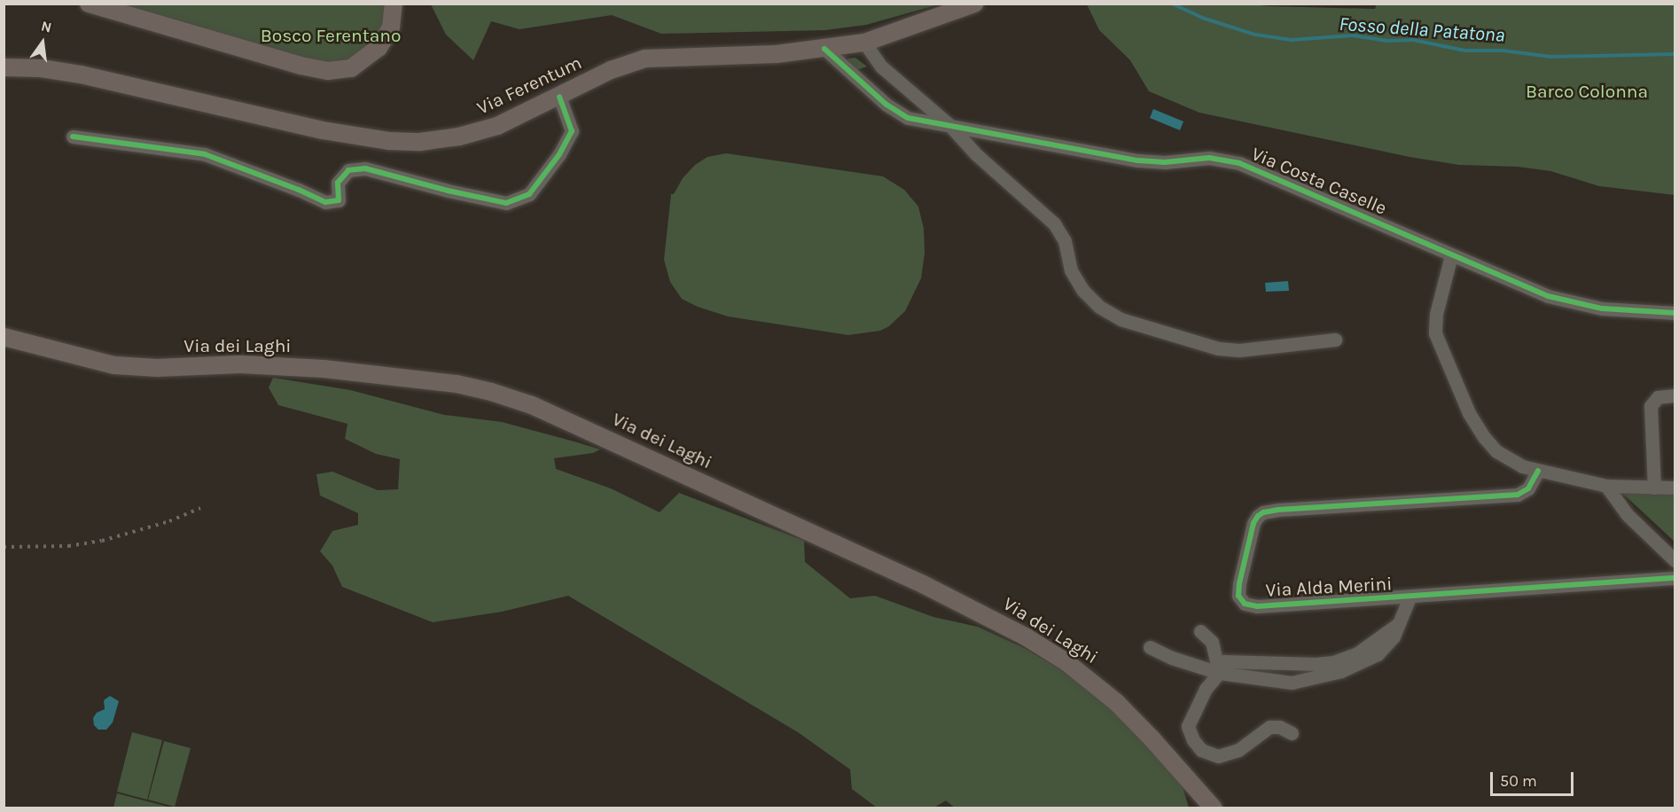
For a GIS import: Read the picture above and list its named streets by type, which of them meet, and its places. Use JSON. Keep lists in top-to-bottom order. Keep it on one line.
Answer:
{"streets":{"main road":["Via Ferentum","Via dei Laghi"],"street":["Via Costa Caselle","Via Alda Merini"]},"crossings":[["Via Ferentum","Via Costa Caselle"]],"water":["Fosso della Patatona"],"parks":["Bosco Ferentano","Barco Colonna"],"scale_bar":"50 m","north":"top"}
